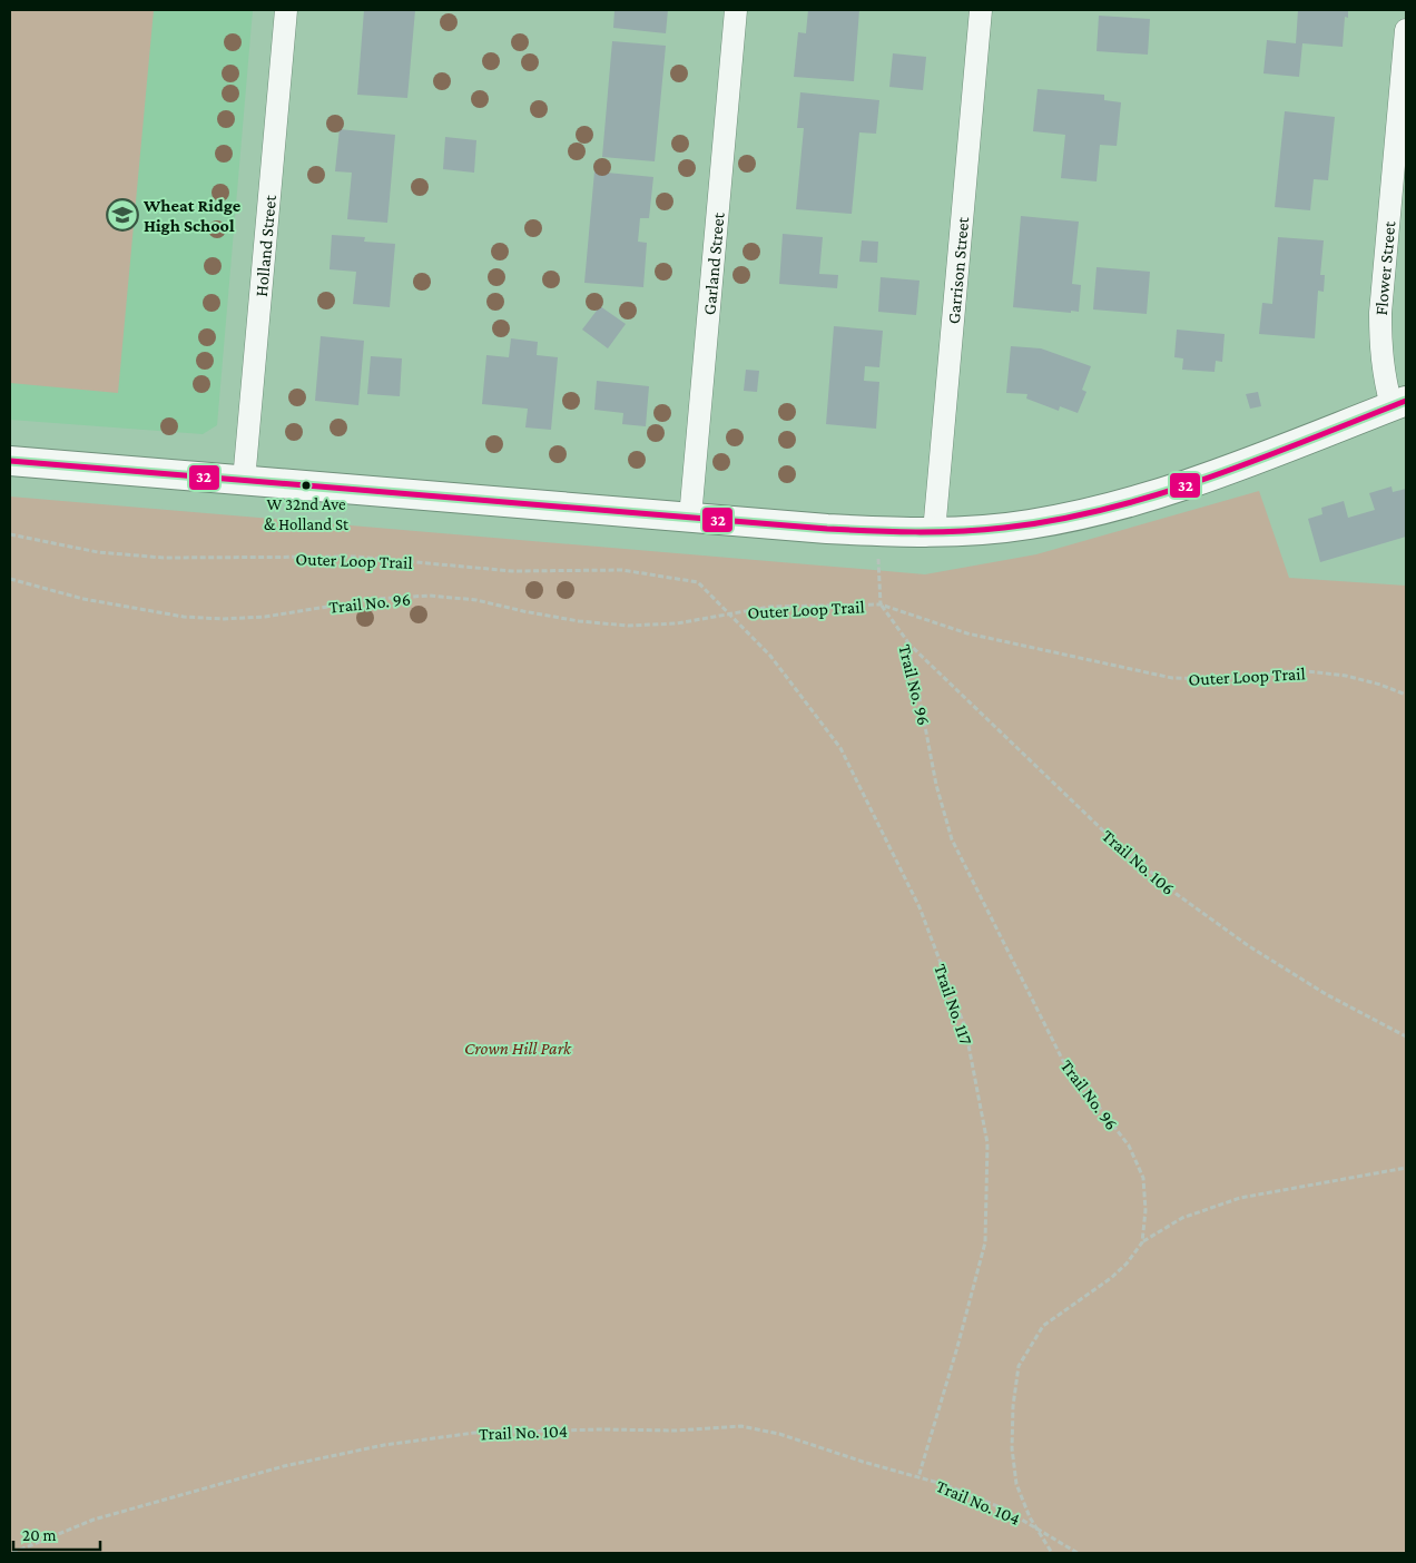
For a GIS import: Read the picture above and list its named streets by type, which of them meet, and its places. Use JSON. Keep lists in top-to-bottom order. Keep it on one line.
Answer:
{"streets":{"street":["Holland Street","Garland Street","Flower Street","Garrison Street"],"path":["Outer Loop Trail","Trail No. 96","Trail No. 106","Trail No. 117","Trail No. 104"]},"crossings":[["Outer Loop Trail","Trail No. 96"],["Outer Loop Trail","Trail No. 117"],["Trail No. 96","Trail No. 106"],["Trail No. 96","Trail No. 117"],["Trail No. 117","Trail No. 104"]],"parks":["Crown Hill Park"],"places":{"school or university":["Wheat Ridge High School"],"other":["W 32nd Ave & Holland St"]},"lines":["transit line 32"],"scale_bar":"20 m"}
